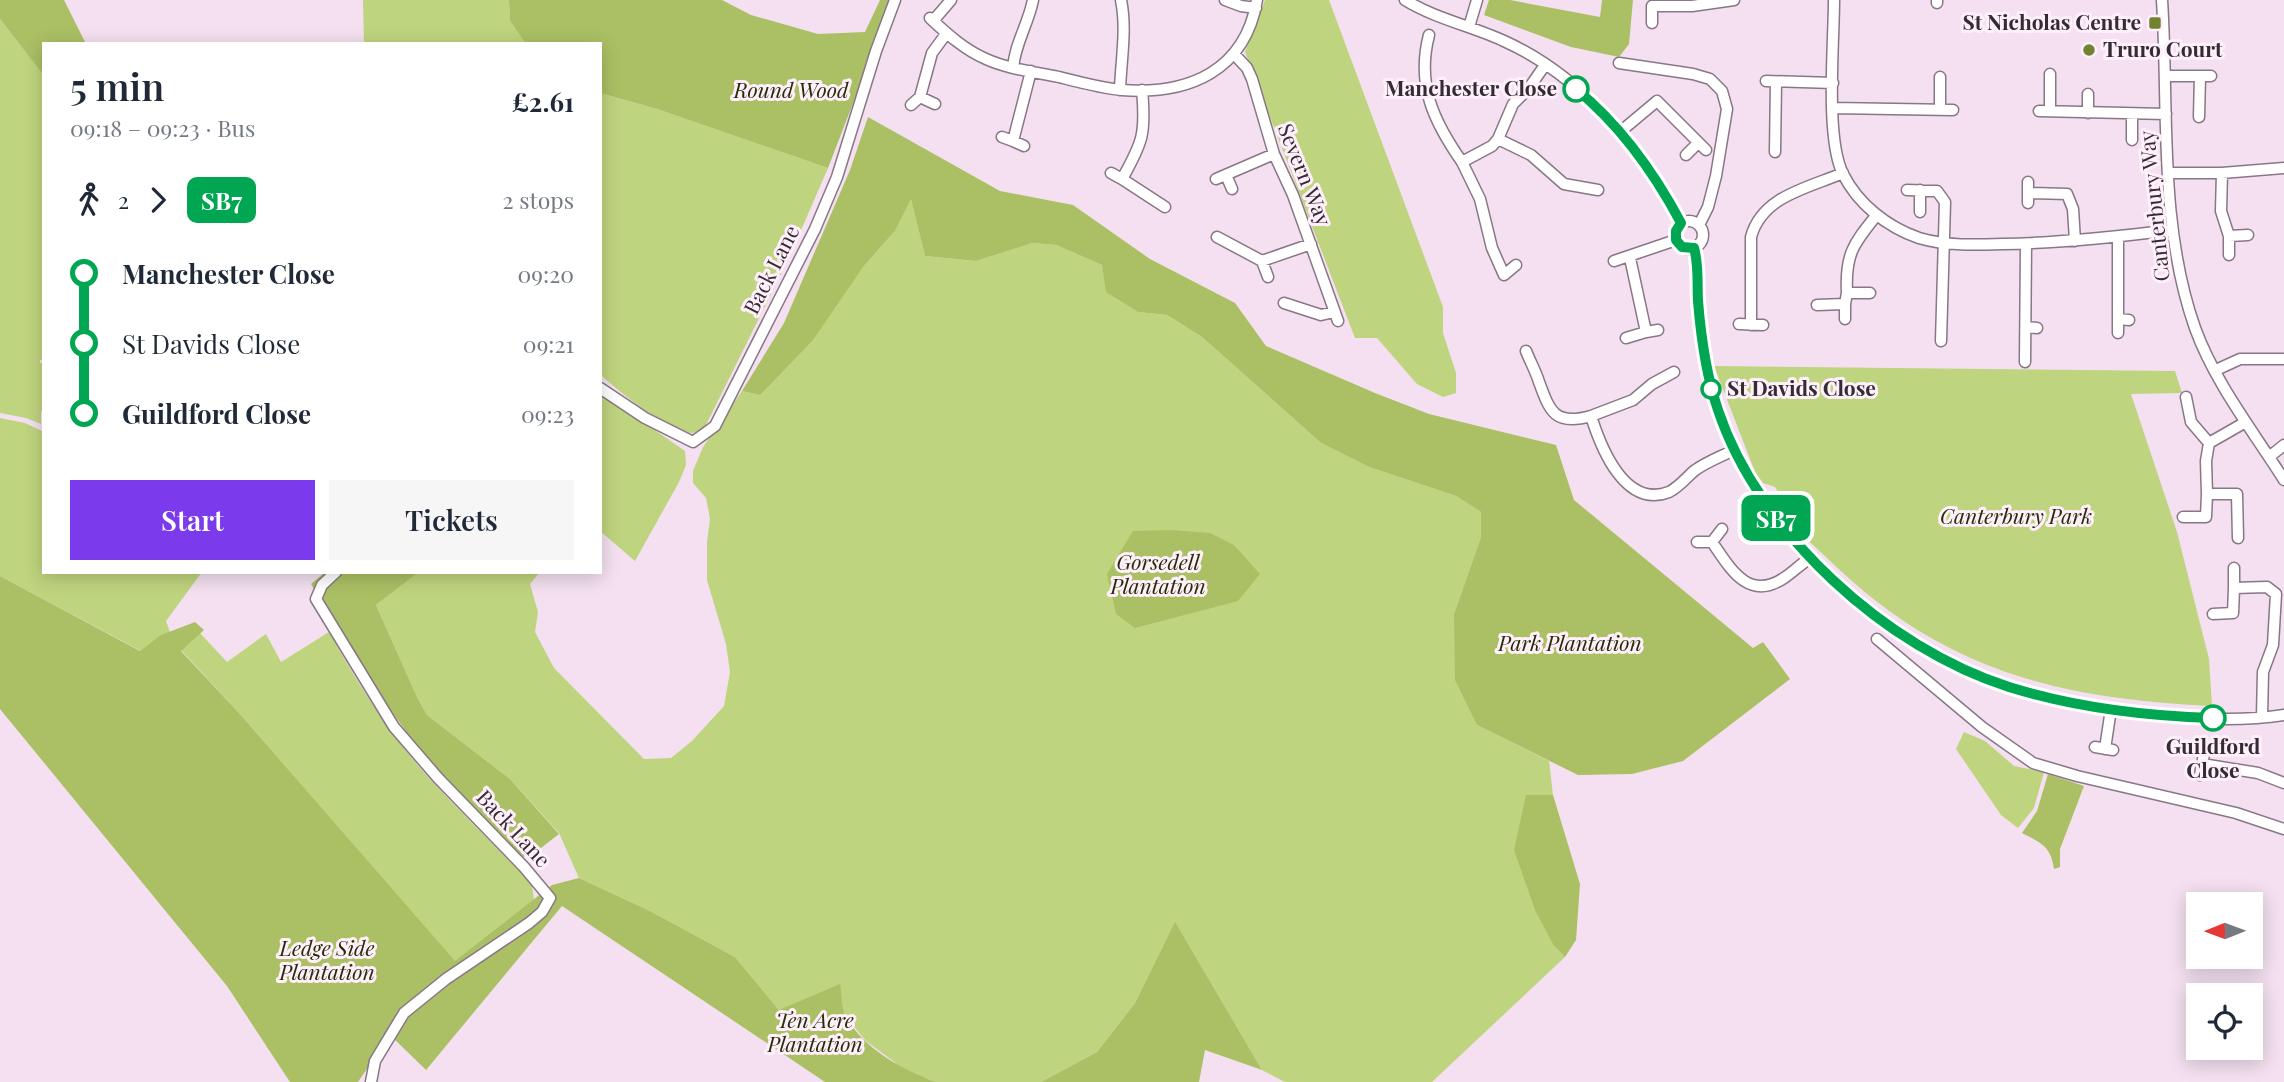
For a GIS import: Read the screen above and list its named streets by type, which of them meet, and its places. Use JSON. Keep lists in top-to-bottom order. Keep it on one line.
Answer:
{"streets":{"street":["Severn Way","Canterbury Way","Back Lane"]},"parks":["Round Wood","Canterbury Park","Gorsedell Plantation","Park Plantation","Ledge Side Plantation","Ten Acre Plantation"],"places":{"transit":["St Nicholas Centre"],"other":["Truro Court","Manchester Close","St Davids Close","Guildford Close"]},"lines":["bus line SB7"],"north":"left","page":{"on_map":"SB7","heading":["5 min","09:18 – 09:23 · Bus","£2.61"],"legs":["2","SB7","2 stops"],"list":[{"name":"Manchester Close","value":"09:20"},{"name":"St Davids Close","value":"09:21"},{"name":"Guildford Close","value":"09:23"}],"buttons":["Start","Tickets"]}}
